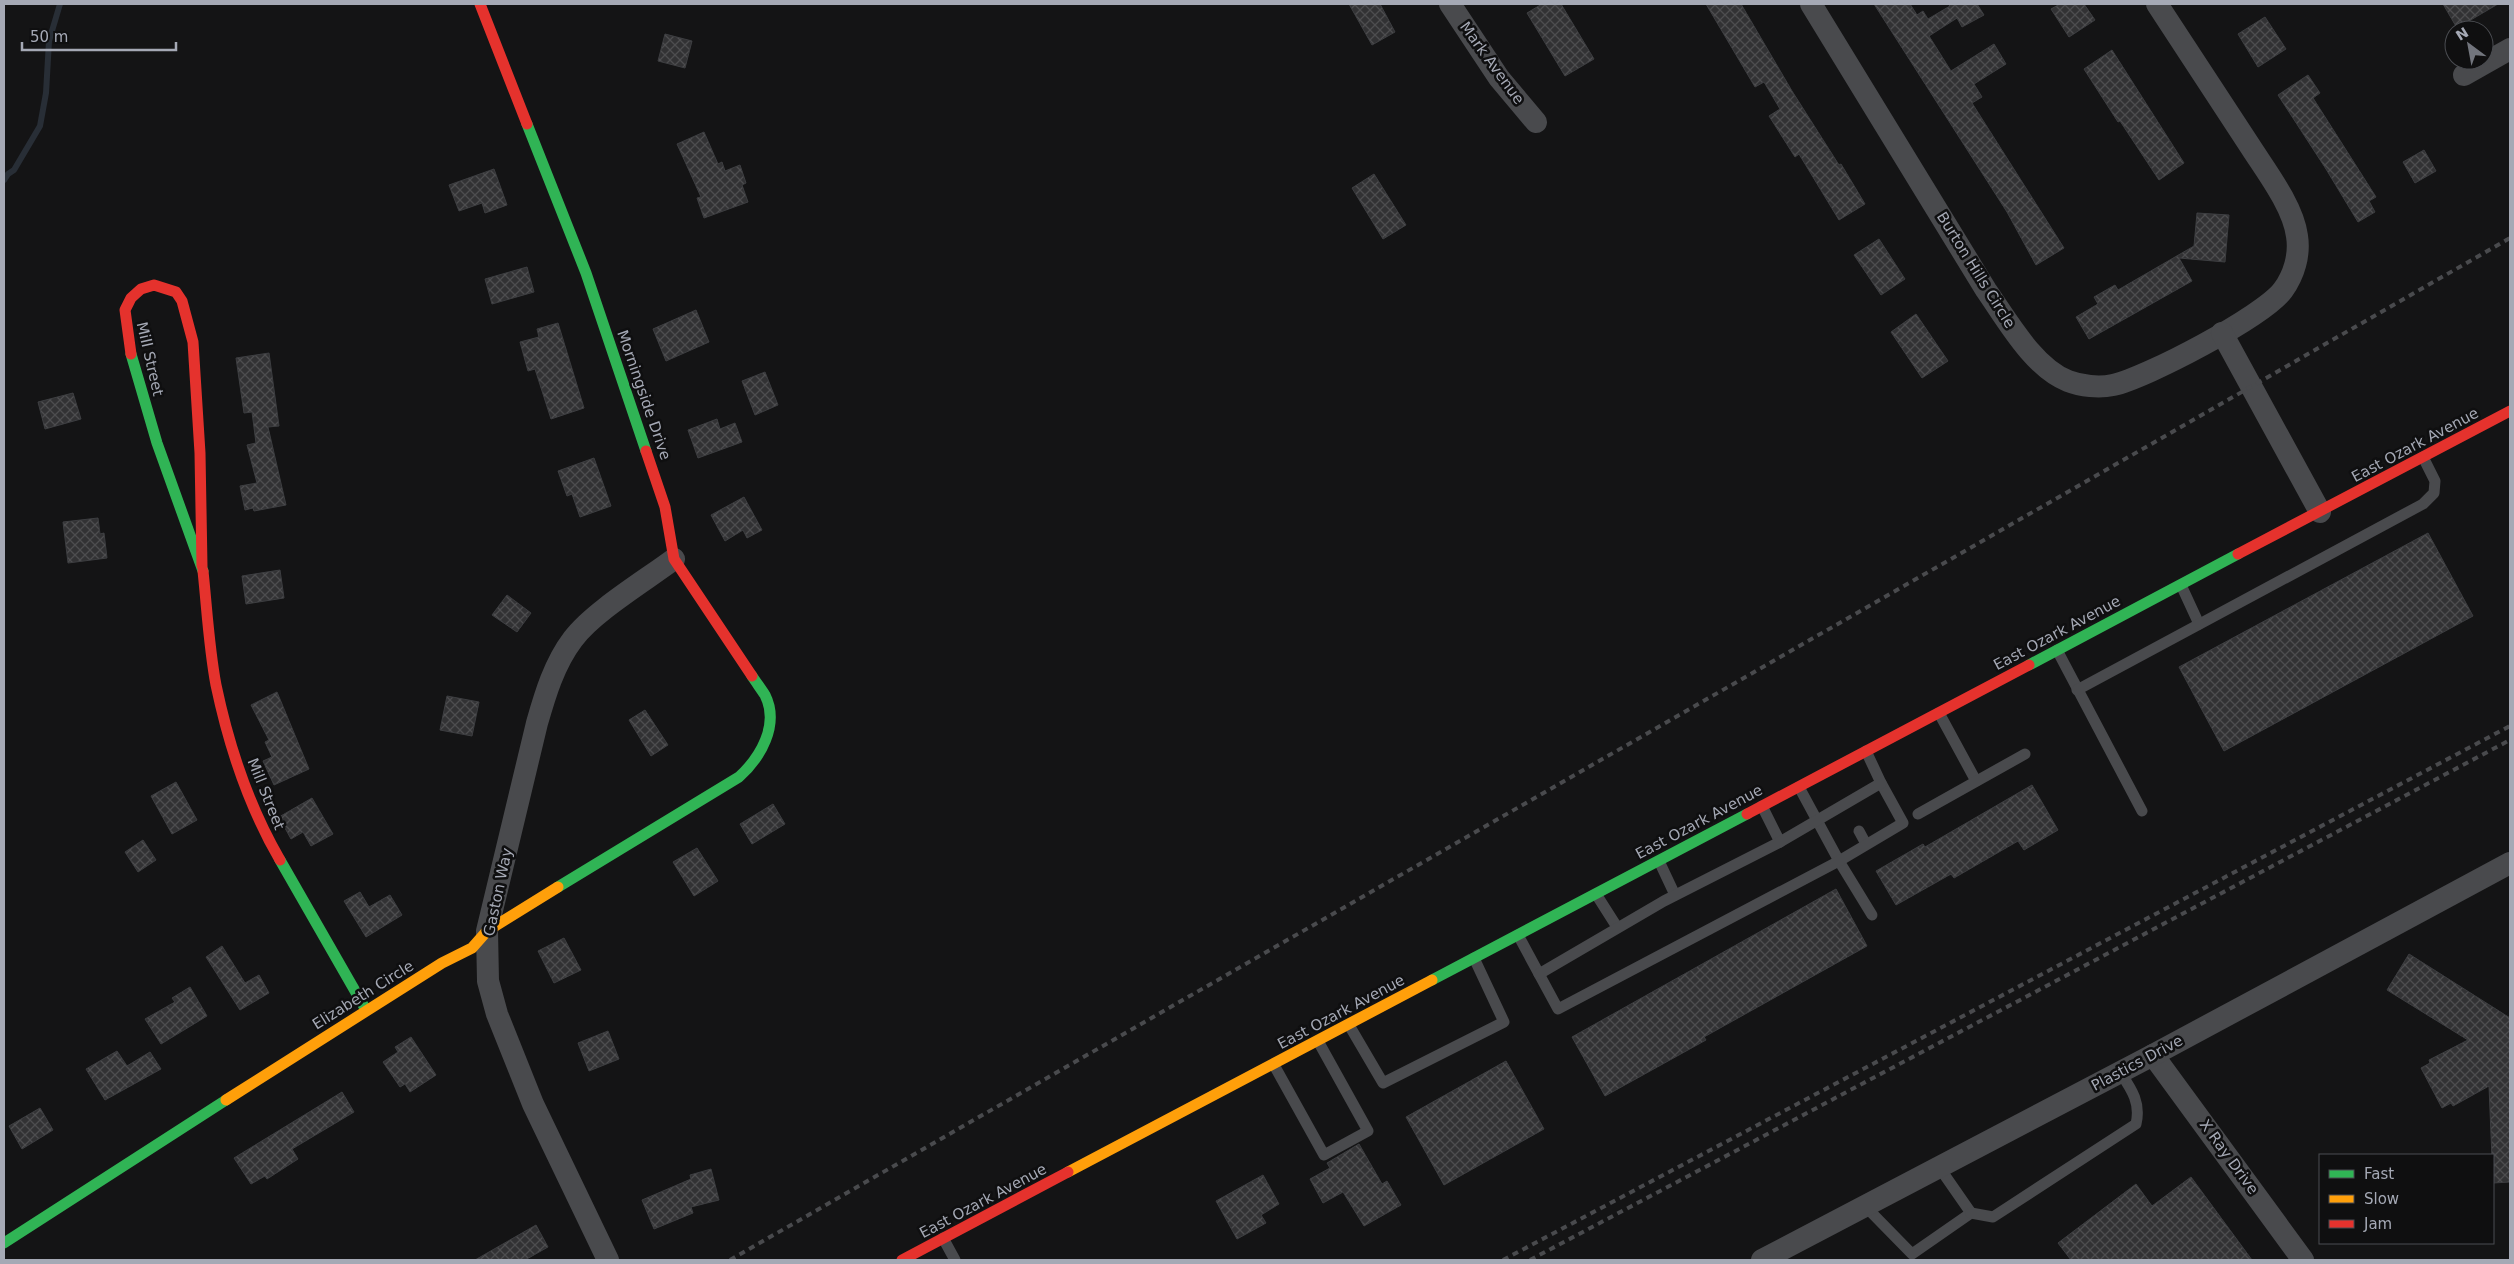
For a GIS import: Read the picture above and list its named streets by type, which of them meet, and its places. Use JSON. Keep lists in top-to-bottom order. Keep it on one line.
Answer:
{"streets":{"street":["Mark Avenue","Burton Hills Circle","Mill Street","Morningside Drive","East Ozark Avenue","Gaston Way","Elizabeth Circle","Plastics Drive","X Ray Drive"]},"crossings":[["Mill Street","Elizabeth Circle"],["Morningside Drive","Gaston Way"],["Morningside Drive","Elizabeth Circle"],["Gaston Way","Elizabeth Circle"],["Plastics Drive","X Ray Drive"]],"legend":["Fast","Slow","Jam"],"scale_bar":"50 m","north":"top left"}
